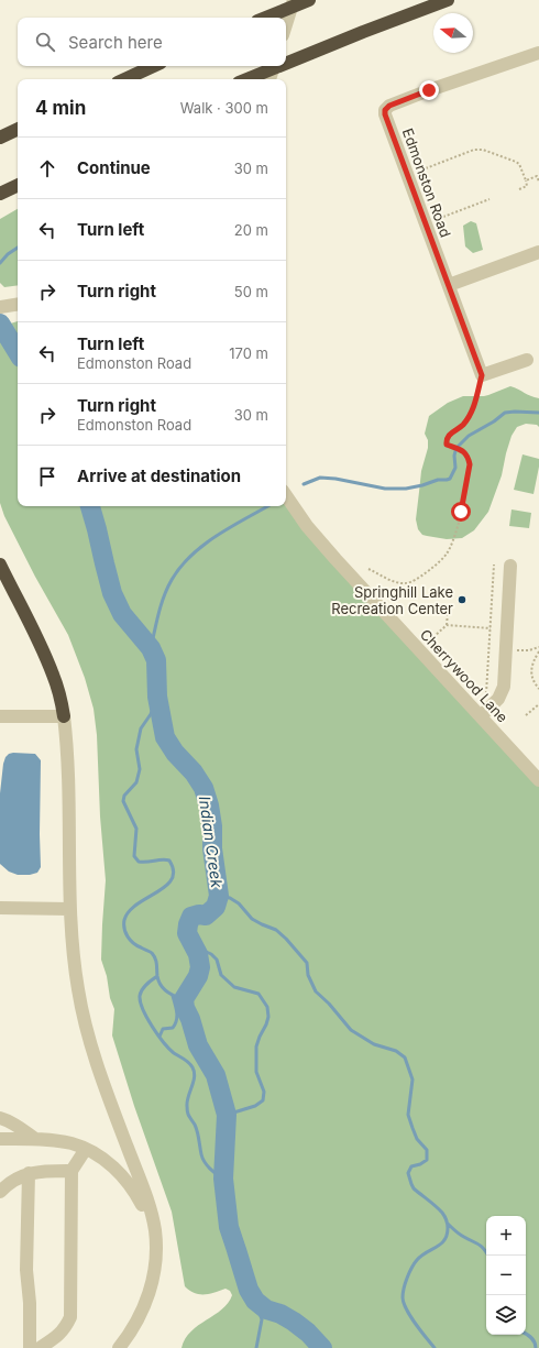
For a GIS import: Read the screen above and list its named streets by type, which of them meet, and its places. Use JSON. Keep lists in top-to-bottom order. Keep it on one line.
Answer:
{"streets":{"street":["Edmonston Road","Cherrywood Lane"]},"water":["Indian Creek"],"places":["Springhill Lake Recreation Center"],"north":"left","page":{"search":"Search here","heading":["4 min","Walk · 300 m"],"list":[["Continue","30 m"],["Turn left","20 m"],["Turn right","50 m"],["Turn left","Edmonston Road","170 m"],["Turn right","Edmonston Road","30 m"],"Arrive at destination"],"map_buttons":["+","−"]}}
